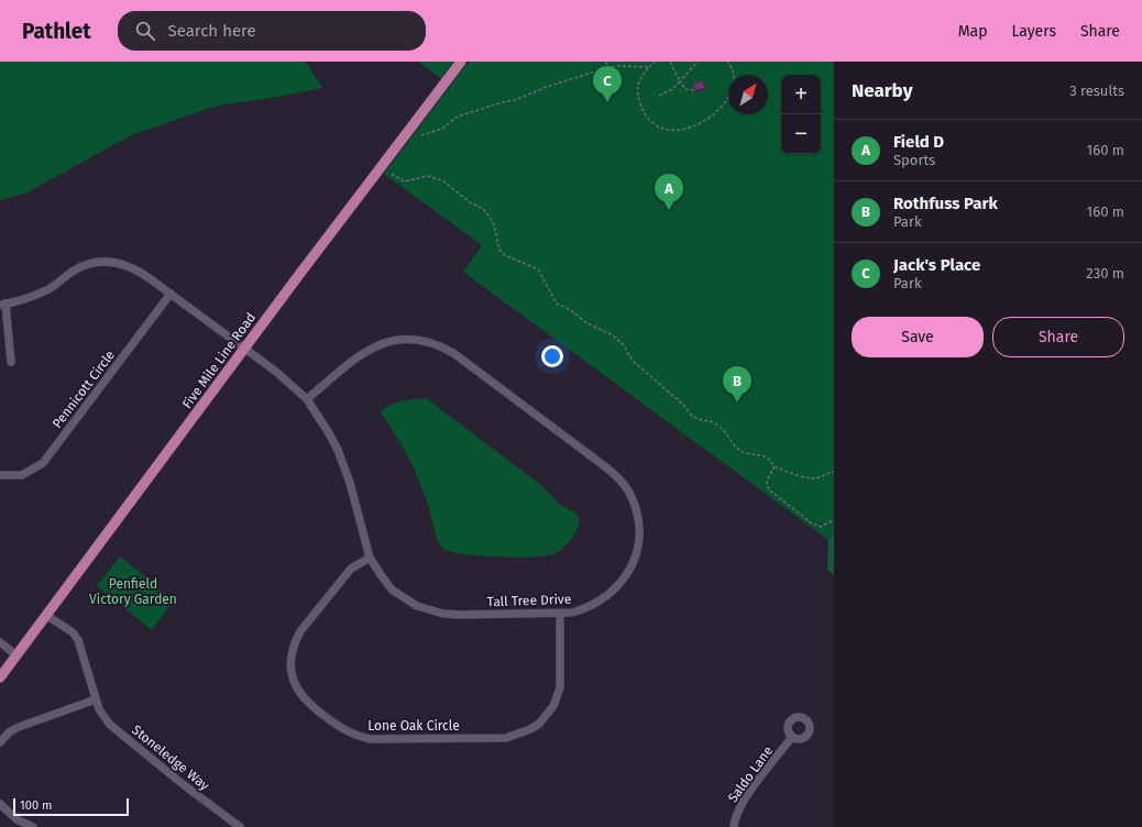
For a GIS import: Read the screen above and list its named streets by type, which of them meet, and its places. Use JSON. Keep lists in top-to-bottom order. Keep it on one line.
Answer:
{"streets":{"main road":["Five Mile Line Road"],"street":["Pennicott Circle","Tall Tree Drive","Lone Oak Circle","Stoneledge Way","Saldo Lane"]},"crossings":[["Five Mile Line Road","Tall Tree Drive"],["Five Mile Line Road","Stoneledge Way"],["Tall Tree Drive","Lone Oak Circle"]],"parks":["Penfield Victory Garden"],"scale_bar":"100 m","north":"top right","page":{"header":"Pathlet","search":"Search here","nav":["Map","Layers","Share"],"heading":["Nearby","3 results"],"pins":["C","A","B"],"map_buttons":["+","−"],"list":[{"mark":"A","name":"Field D","note":"Sports","value":"160 m"},{"mark":"B","name":"Rothfuss Park","note":"Park","value":"160 m"},{"mark":"C","name":"Jack's Place","note":"Park","value":"230 m"}],"buttons":["Save","Share"],"scale":"100 m"}}
